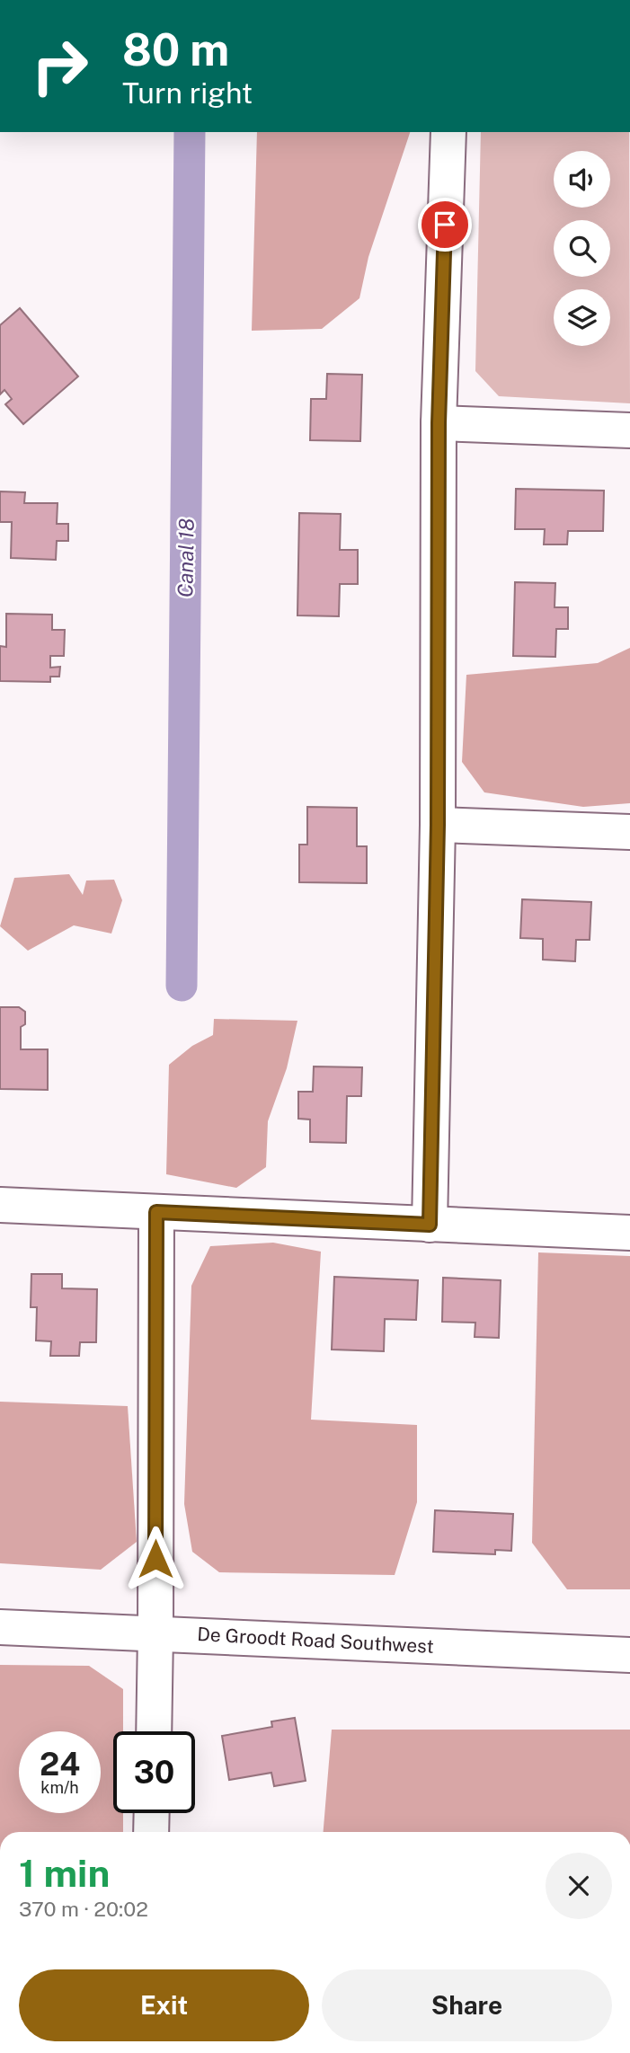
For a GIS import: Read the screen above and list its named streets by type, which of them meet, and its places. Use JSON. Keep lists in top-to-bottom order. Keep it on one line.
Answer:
{"streets":{"street":["De Groodt Road Southwest"]},"water":["Canal 18"],"page":{"turn":["80 m","Turn right"],"speed":"24 km/h","limit":"30","heading":["1 min","370 m · 20:02"],"buttons":["Exit","Share"]}}
